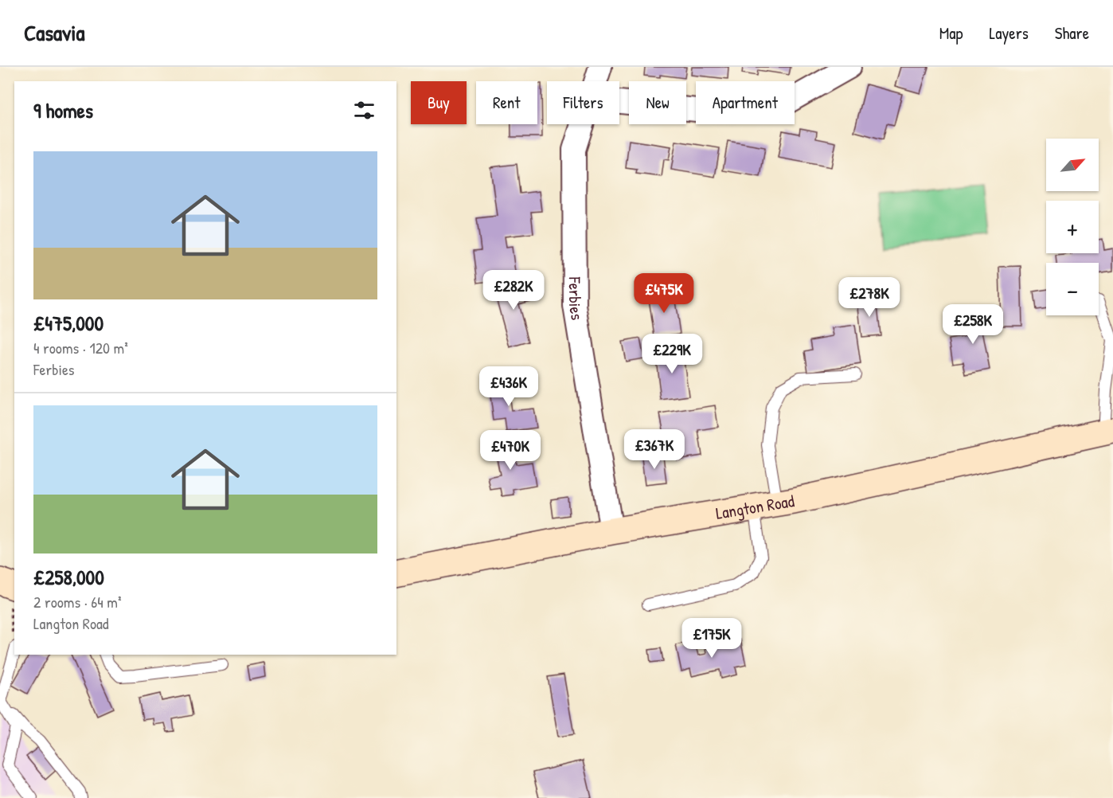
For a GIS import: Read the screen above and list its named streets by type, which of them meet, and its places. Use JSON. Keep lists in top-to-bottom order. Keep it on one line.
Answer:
{"streets":{"street":["Ferbies","Langton Road"]},"crossings":[["Ferbies","Langton Road"]],"north":"top right","page":{"header":"Casavia","nav":["Map","Layers","Share"],"chip":["Buy","Rent","Filters","New","Apartment"],"heading":"9 homes","map_buttons":["+","−"],"list":[{"name":"£475,000","note":"4 rooms · 120 m² · Ferbies"},{"name":"£258,000","note":"2 rooms · 64 m² · Langton Road"}],"price":["£282K","£475K","£278K","£258K","£229K","£436K","£367K","£470K","£175K"]}}
